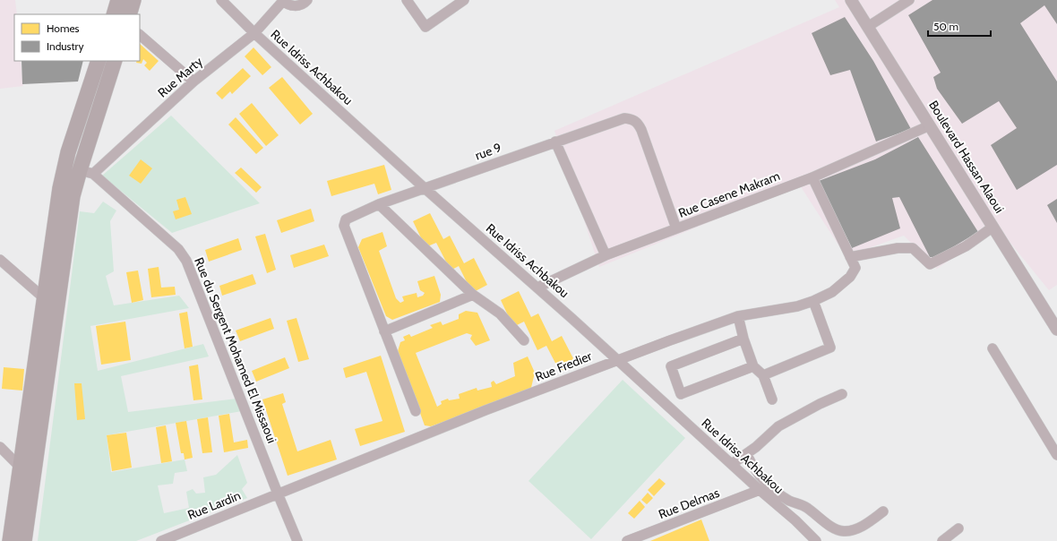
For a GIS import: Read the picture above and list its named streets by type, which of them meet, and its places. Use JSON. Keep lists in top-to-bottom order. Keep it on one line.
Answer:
{"streets":{"street":["Rue Idriss Achbakou","Rue Marty","rue 9","Boulevard Hassan Alaoui","Rue Casene Makram","Rue du Sergent Mohamed El Missaoui","Rue Fredier","Rue Delmas","Rue Lardin"]},"crossings":[["Rue Idriss Achbakou","Rue Marty"],["Rue Idriss Achbakou","rue 9"],["Rue Idriss Achbakou","Rue Casene Makram"],["Rue Idriss Achbakou","Rue Fredier"],["Rue Idriss Achbakou","Rue Delmas"],["Rue Marty","Rue du Sergent Mohamed El Missaoui"],["rue 9","Rue Casene Makram"],["Boulevard Hassan Alaoui","Rue Casene Makram"],["Rue du Sergent Mohamed El Missaoui","Rue Fredier"],["Rue du Sergent Mohamed El Missaoui","Rue Lardin"],["Rue Fredier","Rue Lardin"]],"legend":["Homes","Industry"],"scale_bar":"50 m"}
